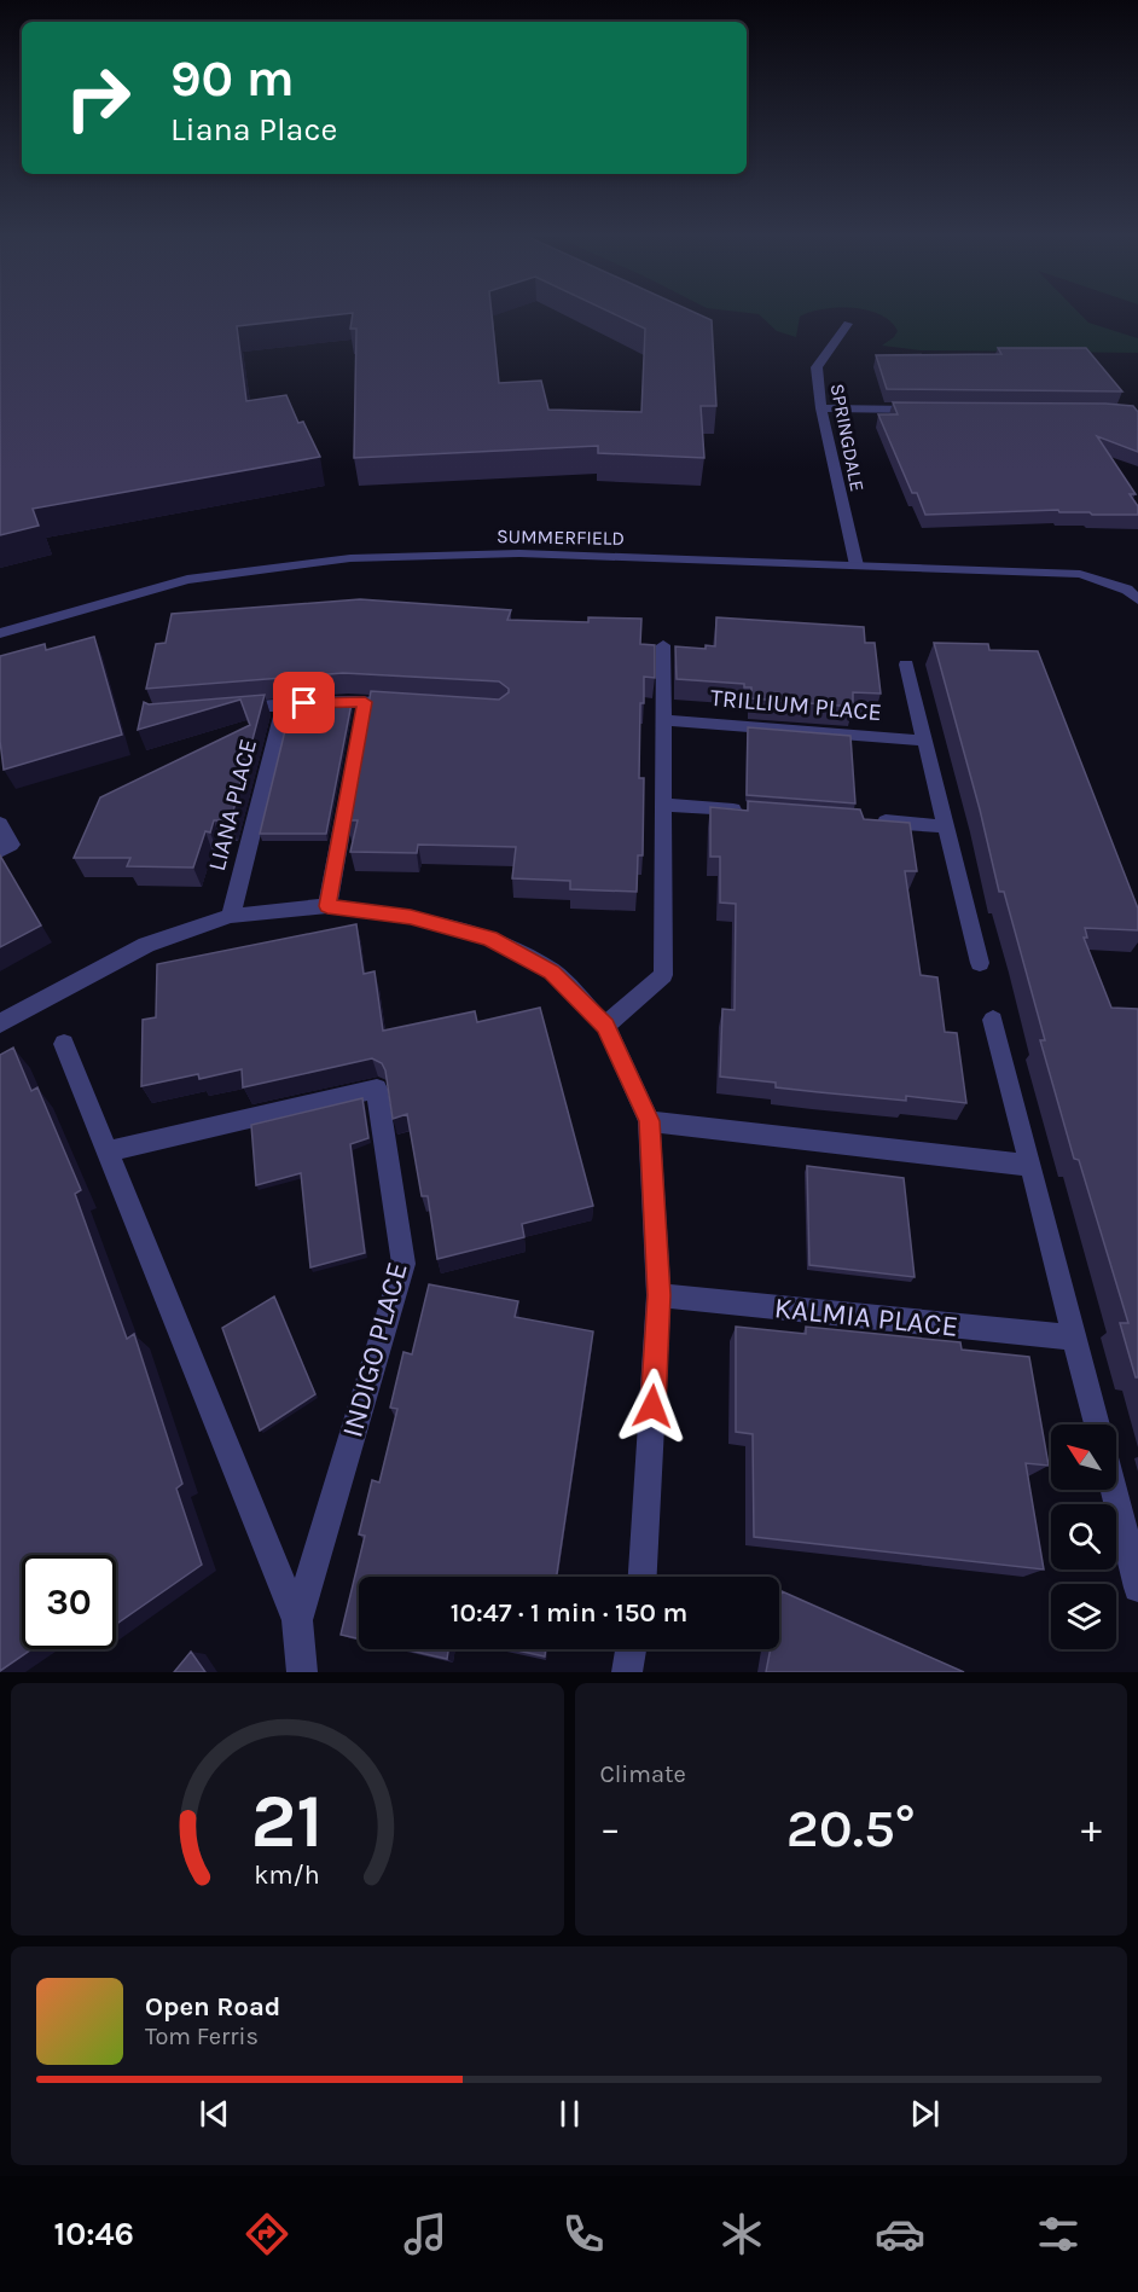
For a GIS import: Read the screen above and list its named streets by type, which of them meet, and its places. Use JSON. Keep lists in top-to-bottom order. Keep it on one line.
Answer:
{"streets":{"street":["SPRINGDALE","SUMMERFIELD","TRILLIUM PLACE","LIANA PLACE","KALMIA PLACE","INDIGO PLACE"]},"crossings":[["SPRINGDALE","SUMMERFIELD"]],"north":"top left","page":{"turn":["90 m","Liana Place"],"limit":"30","trip":"10:47 · 1 min · 150 m","tile":"Climate","heat":["−","20.5°","+"],"song":["Open Road","Tom Ferris"],"tabs":"10:46","gauge":["21","km/h"]}}
